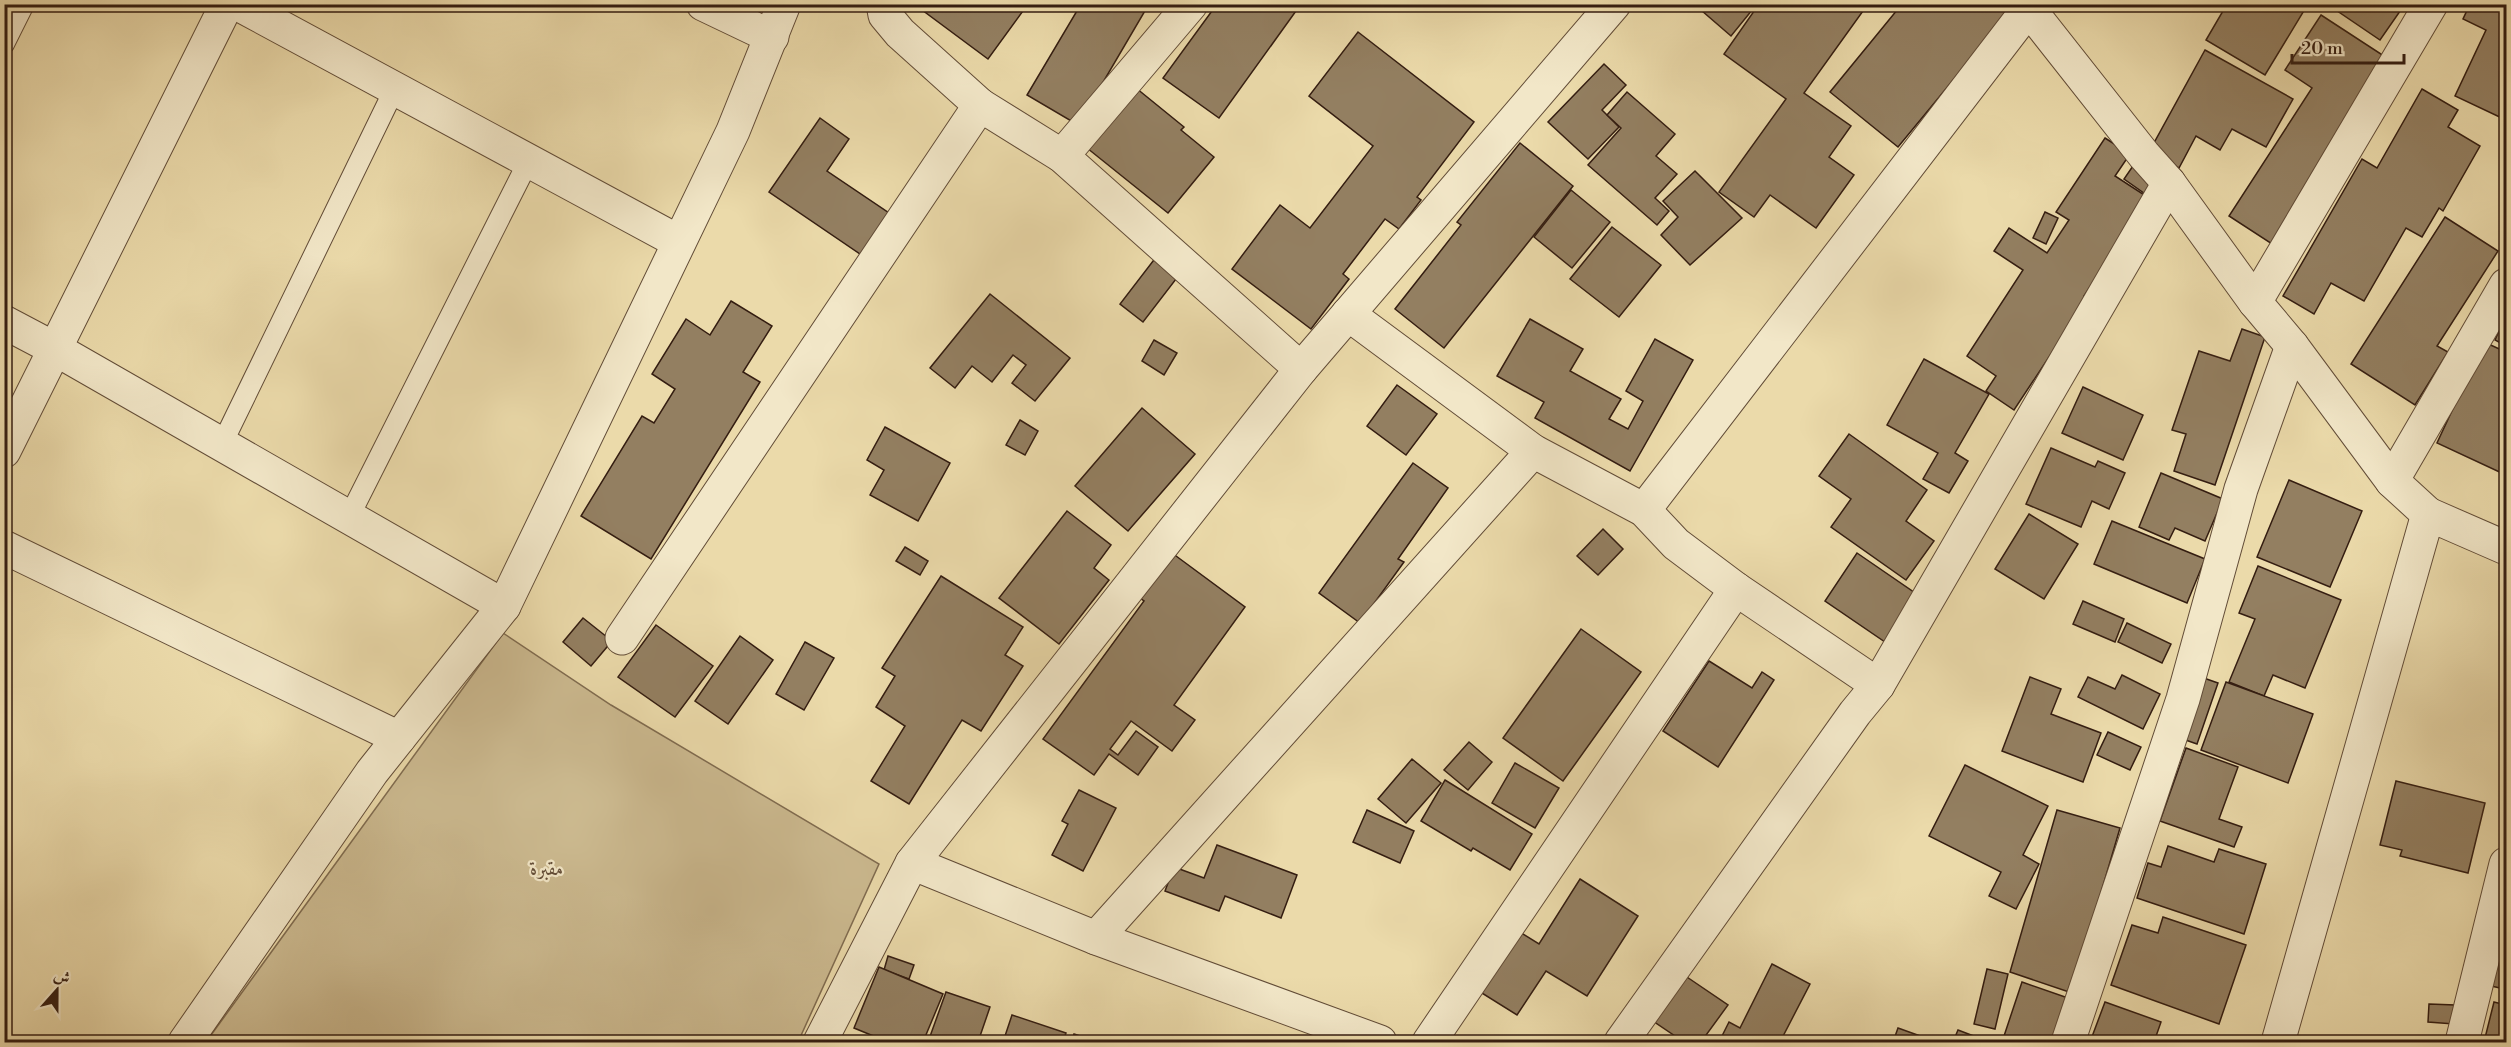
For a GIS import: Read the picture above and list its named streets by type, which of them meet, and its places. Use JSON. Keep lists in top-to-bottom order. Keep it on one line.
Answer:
{"parks":["مقبرة"],"scale_bar":"20 m","north":"top"}
